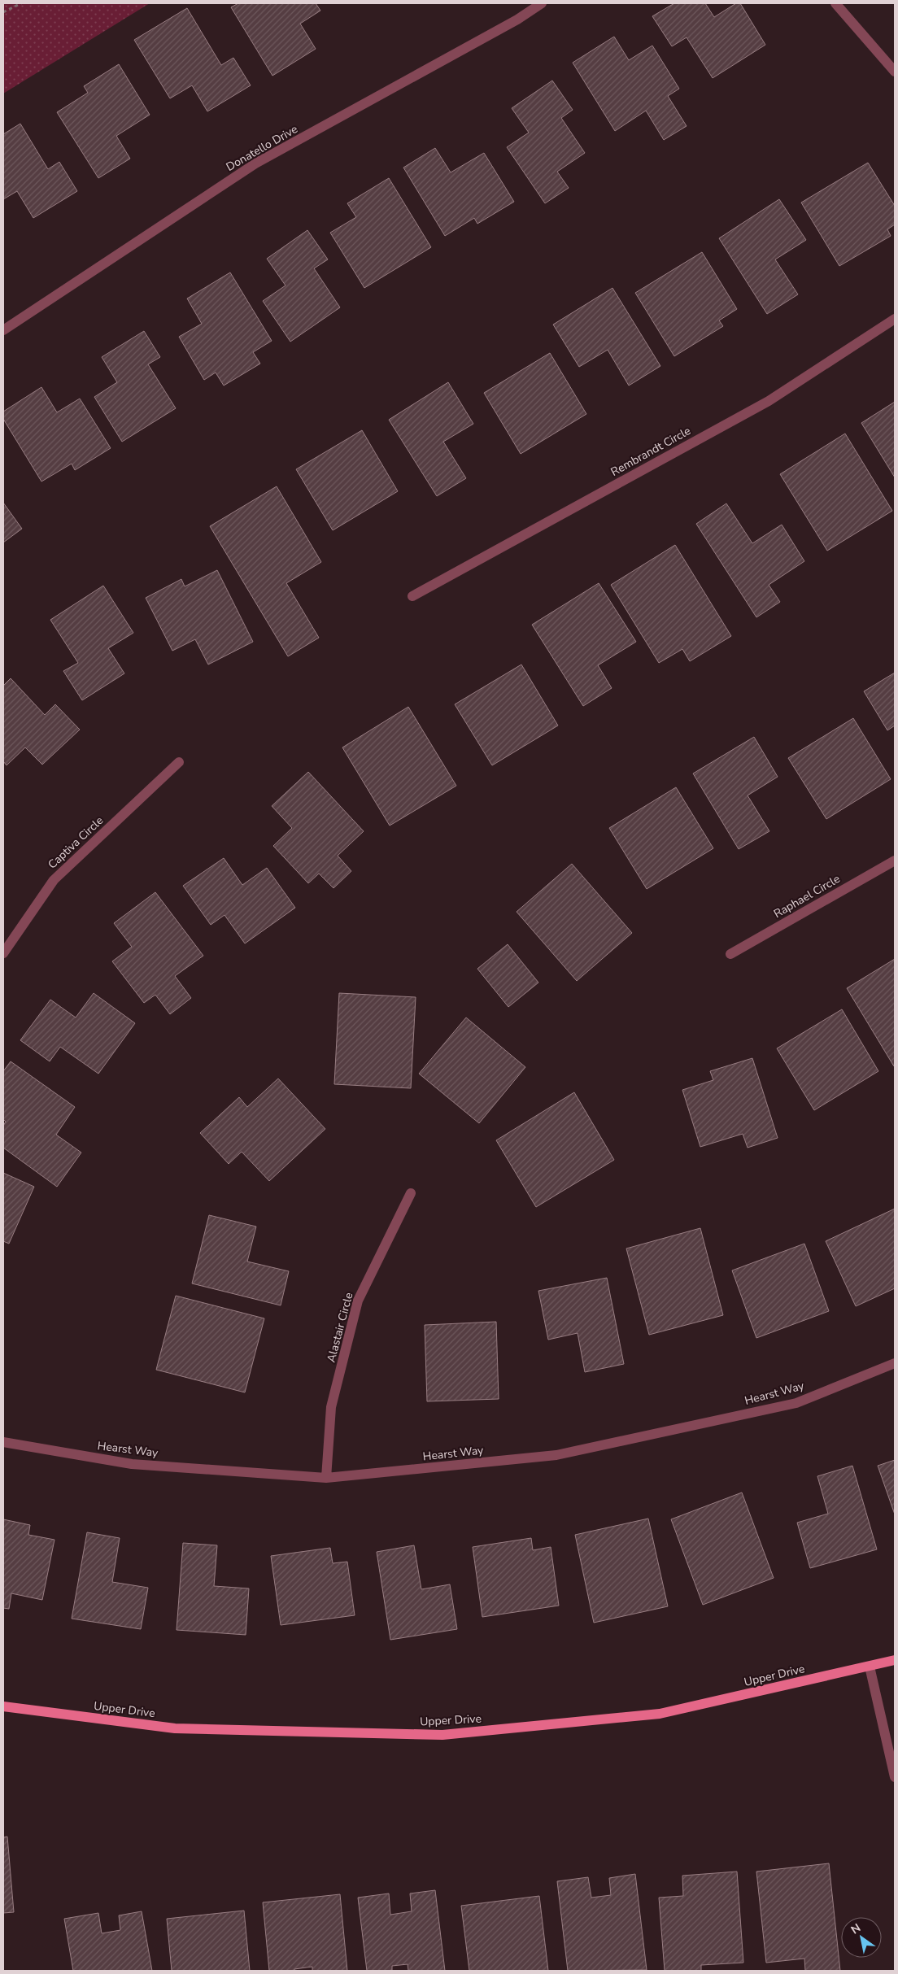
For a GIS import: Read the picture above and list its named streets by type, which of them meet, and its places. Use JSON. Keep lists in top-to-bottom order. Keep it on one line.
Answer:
{"streets":{"main road":["Upper Drive"],"street":["Donatello Drive","Rembrandt Circle","Captiva Circle","Raphael Circle","Alastair Circle","Hearst Way"]},"crossings":[["Alastair Circle","Hearst Way"]],"north":"top left"}
